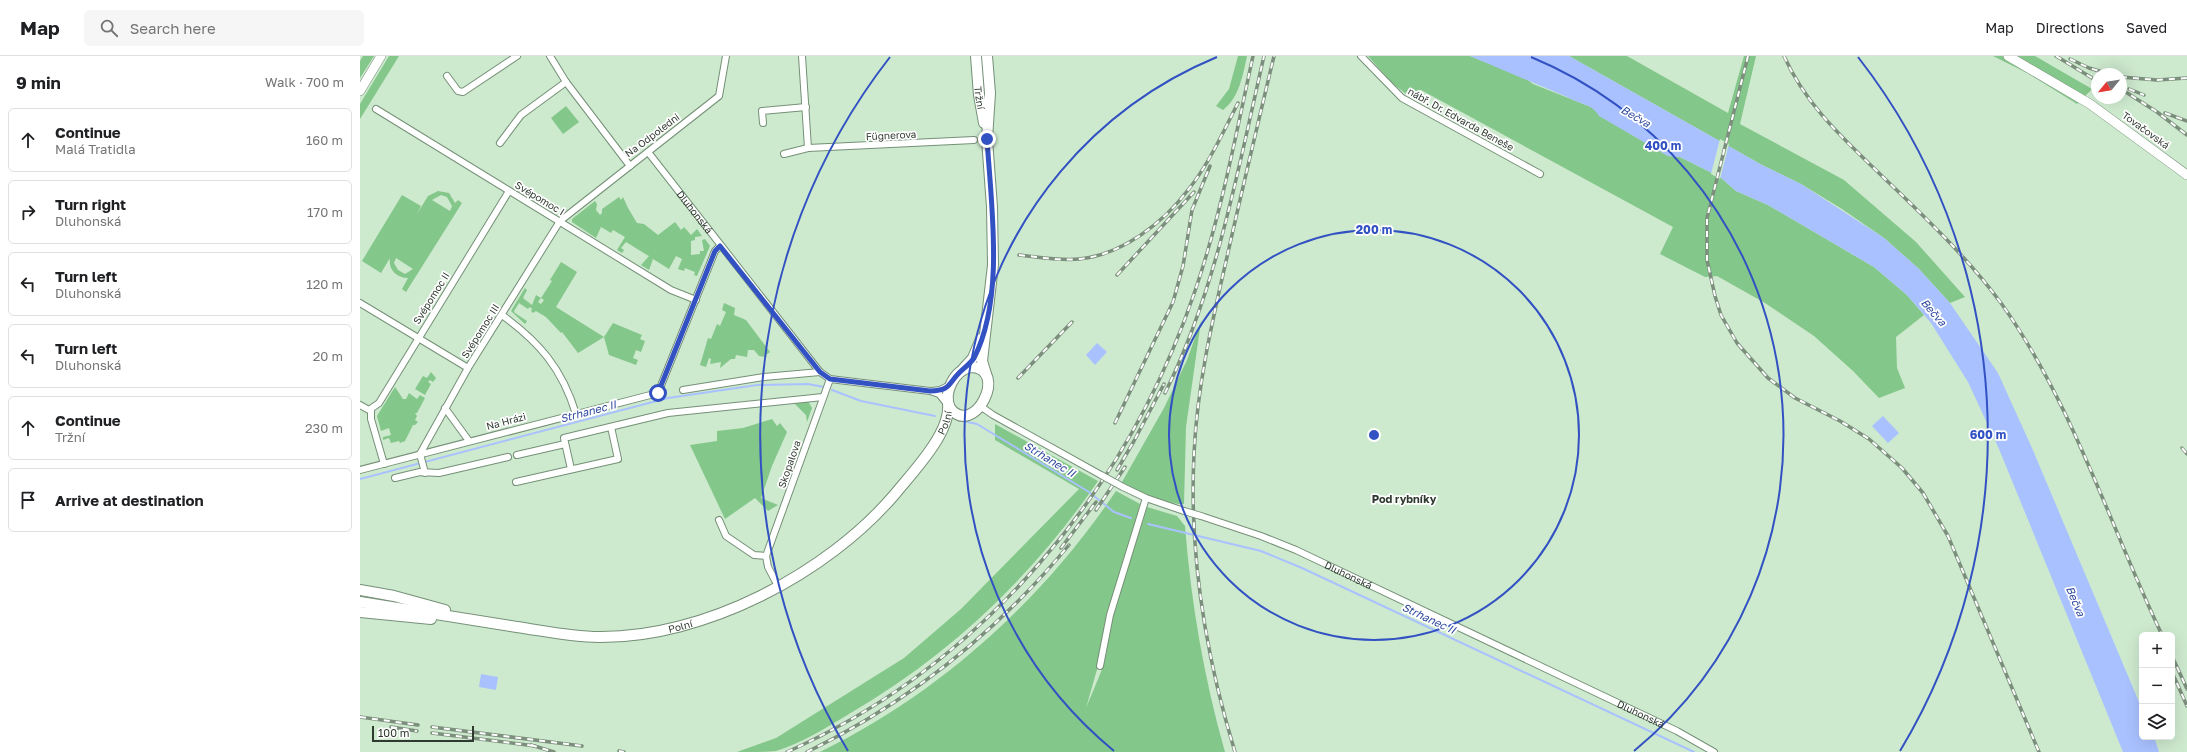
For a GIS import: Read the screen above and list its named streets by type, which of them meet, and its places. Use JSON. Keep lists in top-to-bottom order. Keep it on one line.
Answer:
{"streets":{"main road":["Tržní","Tovačovská","Dluhonská","Polní"],"street":["nábř. Dr. Edvarda Beneše","Na Odpoledni","Fügnerova","Svépomoc I","Svépomoc II","Svépomoc III","Na Hrázi","Skopalova"]},"crossings":[["Tržní","Dluhonská"],["Tržní","Polní"],["Na Odpoledni","Dluhonská"],["Svépomoc I","Svépomoc II"],["Svépomoc I","Svépomoc III"],["Svépomoc I","Na Hrázi"],["Dluhonská","Polní"],["Dluhonská","Skopalova"],["Svépomoc III","Na Hrázi"]],"districts":["Pod rybníky"],"water":["Bečva","Strhanec II"],"scale_bar":"100 m","north":"bottom left","page":{"header":"Map","search":"Search here","nav":["Map","Directions","Saved"],"heading":["9 min","Walk · 700 m"],"list":[["Continue","Malá Tratidla","160 m"],["Turn right","Dluhonská","170 m"],["Turn left","Dluhonská","120 m"],["Turn left","Dluhonská","20 m"],["Continue","Tržní","230 m"],"Arrive at destination"],"map_buttons":["+","−"],"scale":"100 m"},"rings":["400 m","200 m","600 m"]}
